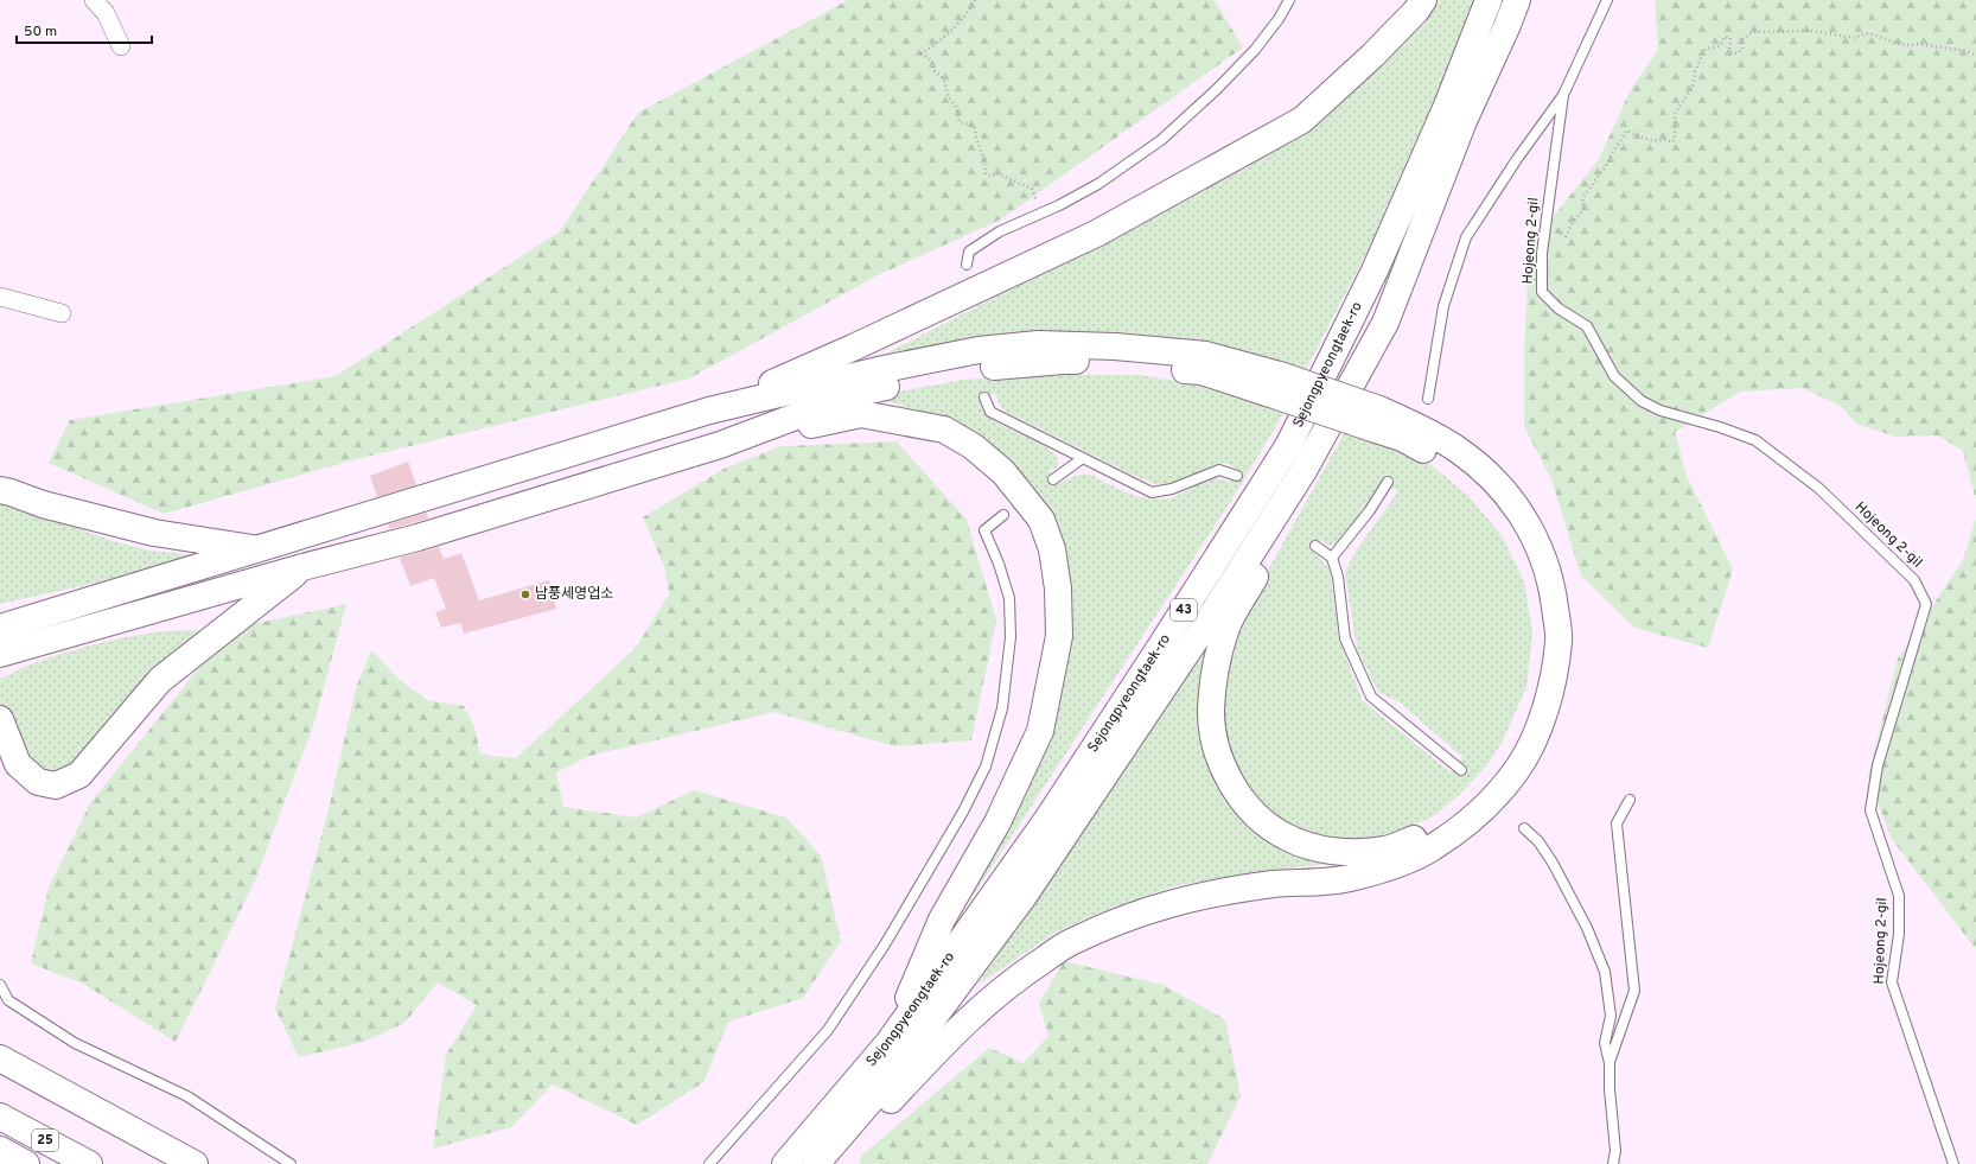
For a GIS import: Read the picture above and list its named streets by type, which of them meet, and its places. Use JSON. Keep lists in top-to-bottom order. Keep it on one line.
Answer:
{"streets":{"highway":["Sejongpyeongtaek-ro","43","25"],"lane":["Hojeong 2-gil"]},"places":["남풍세영업소"],"scale_bar":"50 m"}
